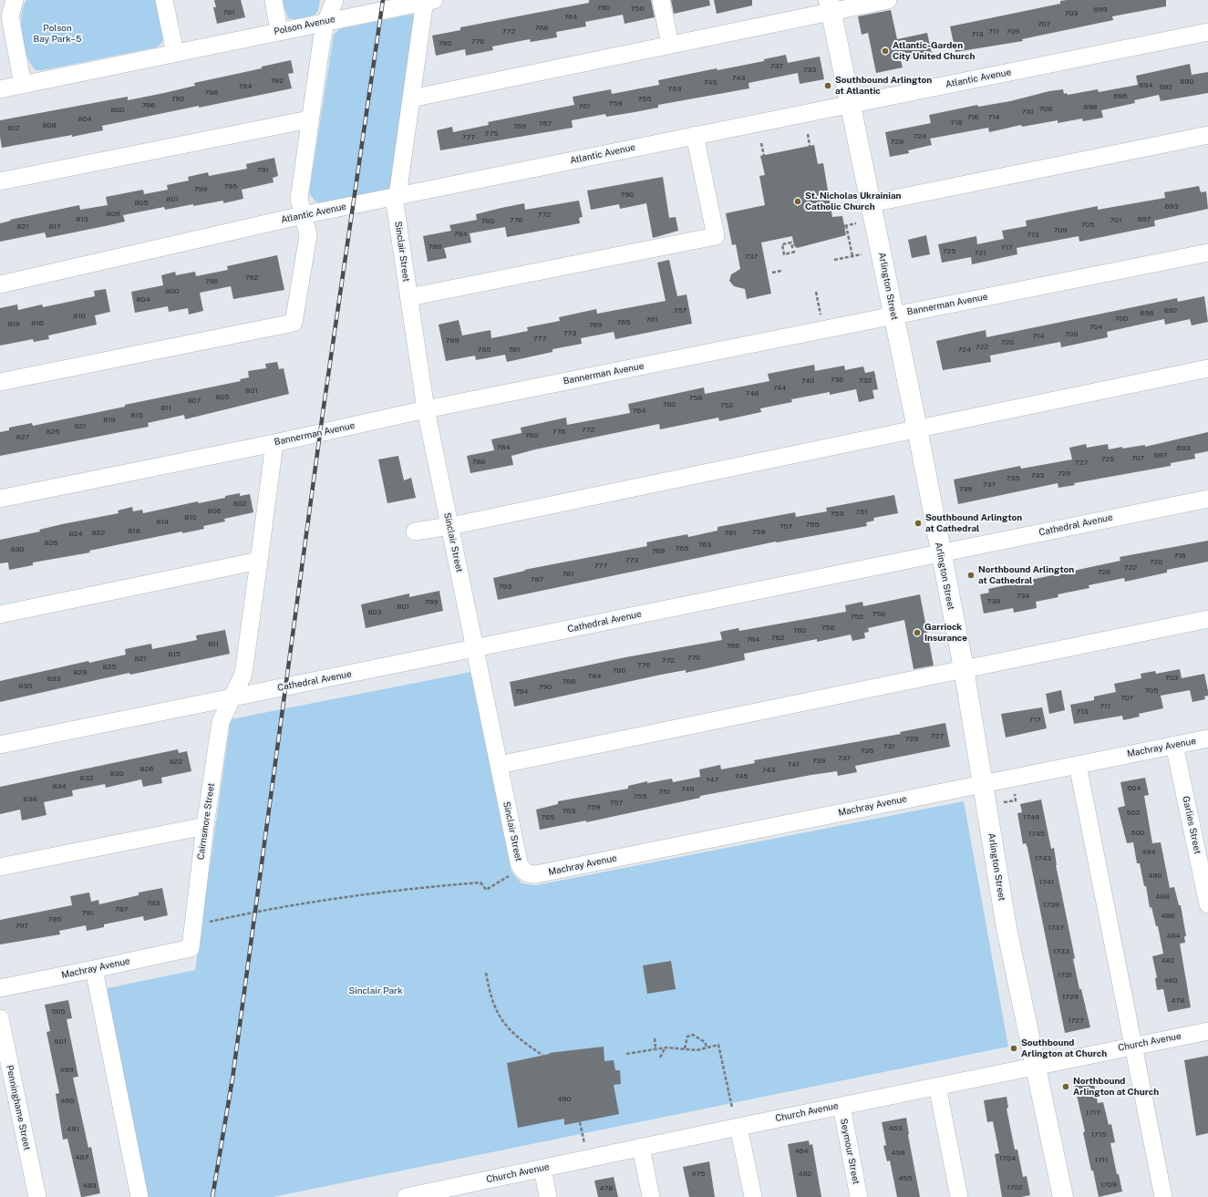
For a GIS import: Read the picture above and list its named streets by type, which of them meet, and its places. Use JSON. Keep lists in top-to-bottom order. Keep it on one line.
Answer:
{"streets":{"main road":["Arlington Street"],"street":["Polson Avenue","Atlantic Avenue","Sinclair Street","Bannerman Avenue","Cathedral Avenue","Machray Avenue","Cairnsmore Street","Garlies Street","Church Avenue","Penninghame Street","Seymour Street"]},"crossings":[["Polson Avenue","Sinclair Street"],["Atlantic Avenue","Sinclair Street"],["Atlantic Avenue","Arlington Street"],["Sinclair Street","Bannerman Avenue"],["Sinclair Street","Cathedral Avenue"],["Sinclair Street","Machray Avenue"],["Arlington Street","Bannerman Avenue"],["Arlington Street","Cathedral Avenue"],["Arlington Street","Machray Avenue"],["Arlington Street","Church Avenue"],["Bannerman Avenue","Cairnsmore Street"],["Cathedral Avenue","Cairnsmore Street"],["Machray Avenue","Cairnsmore Street"],["Machray Avenue","Garlies Street"],["Church Avenue","Seymour Street"]],"parks":["Polson Bay Park–5","Sinclair Park"],"places":["Atlantic-Garden City United Church","Southbound Arlington at Atlantic","St. Nicholas Ukrainian Catholic Church","Southbound Arlington at Cathedral","Northbound Arlington at Cathedral","Garriock Insurance","Southbound Arlington at Church","Northbound Arlington at Church"],"house_numbers":["760","756","699","781","703","764","707","768","772","711","709","713","776","780","737","733","743","782","690","745","694","784","692","753","788","696","792","755","759","796","761","698","708","800","710","716","714","804","718","767","808","769","812","775","724","777","728","791","795","799","760","801","805","693","809","772","813","697","776","701","780","705","821","817","709","784","713","788","717","725","721","737","792","796","800","804","757","692","696","810","700","761","765","816","818","769","704","773","708","714","777","789","720","722","785","781","724","736","740","732","744","801","748","805","756","807","760","752","811","764","815","819","821","772","825","776","780","827","784","693","697","707","725","788","727","729","733","735","737","739","802","806","751","753","810","814","755","757","818","759","822","761","824","826","763","765","830","769","716","773","720","777","722","726","781","787","793","734","738","799","801","803","750","752","756","760","762","764","811","766","815","770","821","772","776","825","780","829","784","703","833","786","835","790","705","794","707","711","713","717","727","729","731","735","737","739","822","741","826","743","830","745","832","747","834","504","749","751","755","838","757","759","763","502","765","1749","500","1745","494","1743","490","1741","488","783","1739","787","791","486","795","797","1737","484","1733","482","1731","480","1729","478","505","1727","501","499","490","495","1717","463","491","1715","464","459","487","1704","1711","475","462","455","1709","483","1702","478"]}
